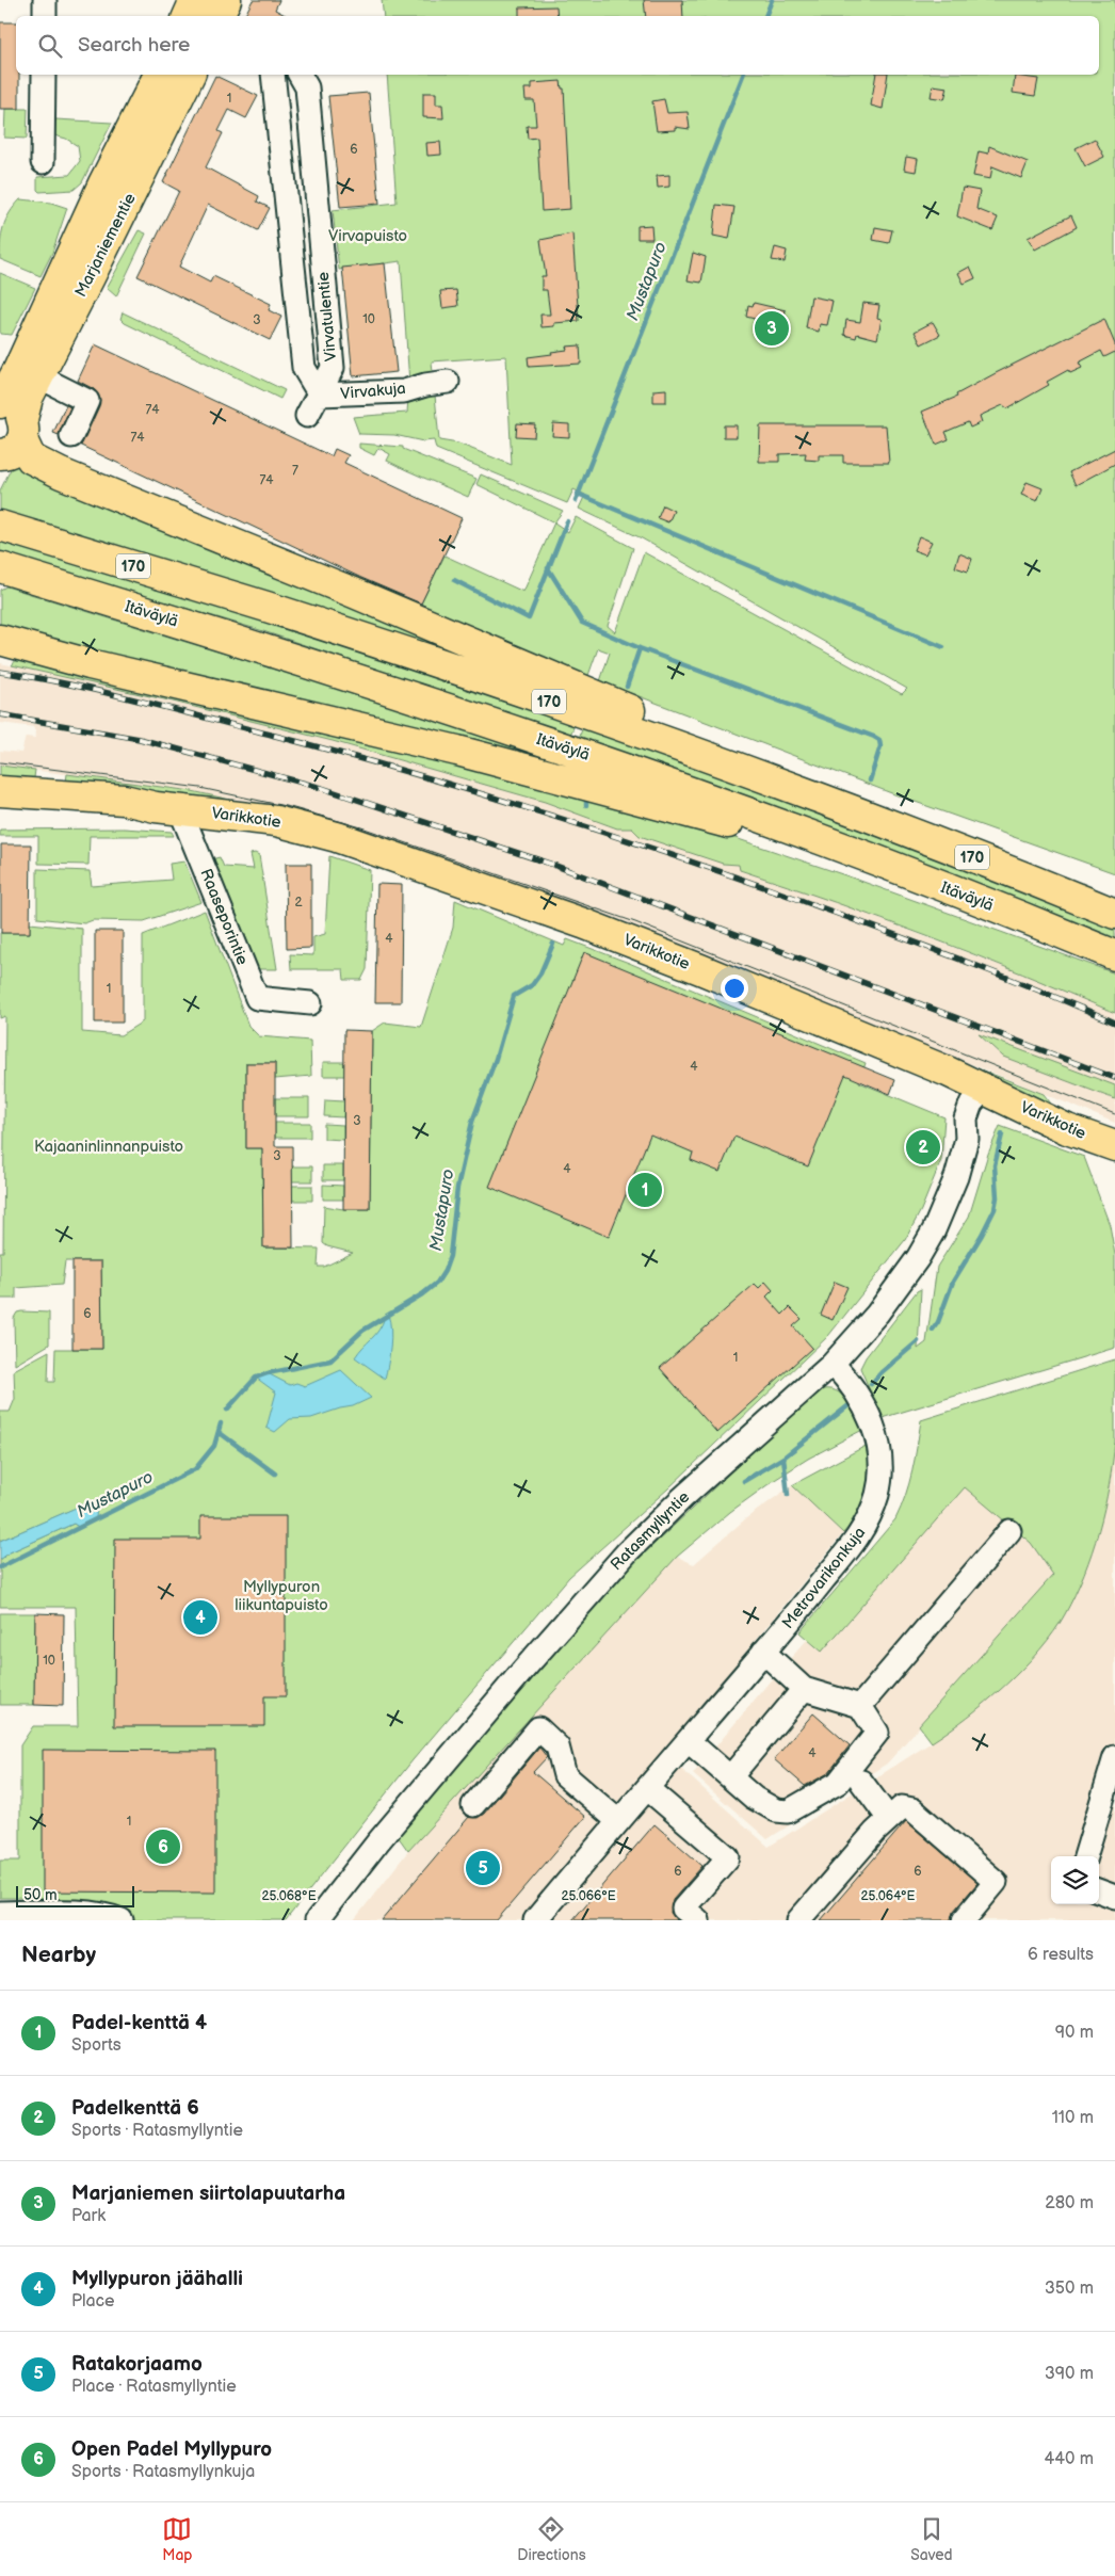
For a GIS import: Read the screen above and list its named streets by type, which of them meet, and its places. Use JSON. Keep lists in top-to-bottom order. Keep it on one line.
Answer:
{"streets":{"main road":["Marjaniementie","170","Itäväylä","Varikkotie"],"street":["Virvatulentie","Virvakuja","Raaseporintie","Ratasmyllyntie","Metrovarikonkuja"]},"crossings":[["Virvatulentie","Virvakuja"],["Varikkotie","Raaseporintie"],["Varikkotie","Ratasmyllyntie"],["Ratasmyllyntie","Metrovarikonkuja"]],"water":["Mustapuro"],"parks":["Virvapuisto","Kajaaninlinnanpuisto","Myllypuron liikuntapuisto"],"house_numbers":["1","6","10","3","74","74","7","74","2","4","1","4","3","3","4","6","1","10","4","1","6","6"],"scale_bar":"50 m","page":{"search":"Search here","pins":["3","2","1","4","6","5"],"scale":"50 m","heading":["Nearby","6 results"],"list":[{"mark":"1","name":"Padel-kenttä 4","note":"Sports","value":"90 m"},{"mark":"2","name":"Padelkenttä 6","note":"Sports · Ratasmyllyntie","value":"110 m"},{"mark":"3","name":"Marjaniemen siirtolapuutarha","note":"Park","value":"280 m"},{"mark":"4","name":"Myllypuron jäähalli","note":"Place","value":"350 m"},{"mark":"5","name":"Ratakorjaamo","note":"Place · Ratasmyllyntie","value":"390 m"},{"mark":"6","name":"Open Padel Myllypuro","note":"Sports · Ratasmyllynkuja","value":"440 m"}],"nav":["Map","Directions","Saved"]},"coordinates":["25.068°E","25.066°E","25.064°E"]}
